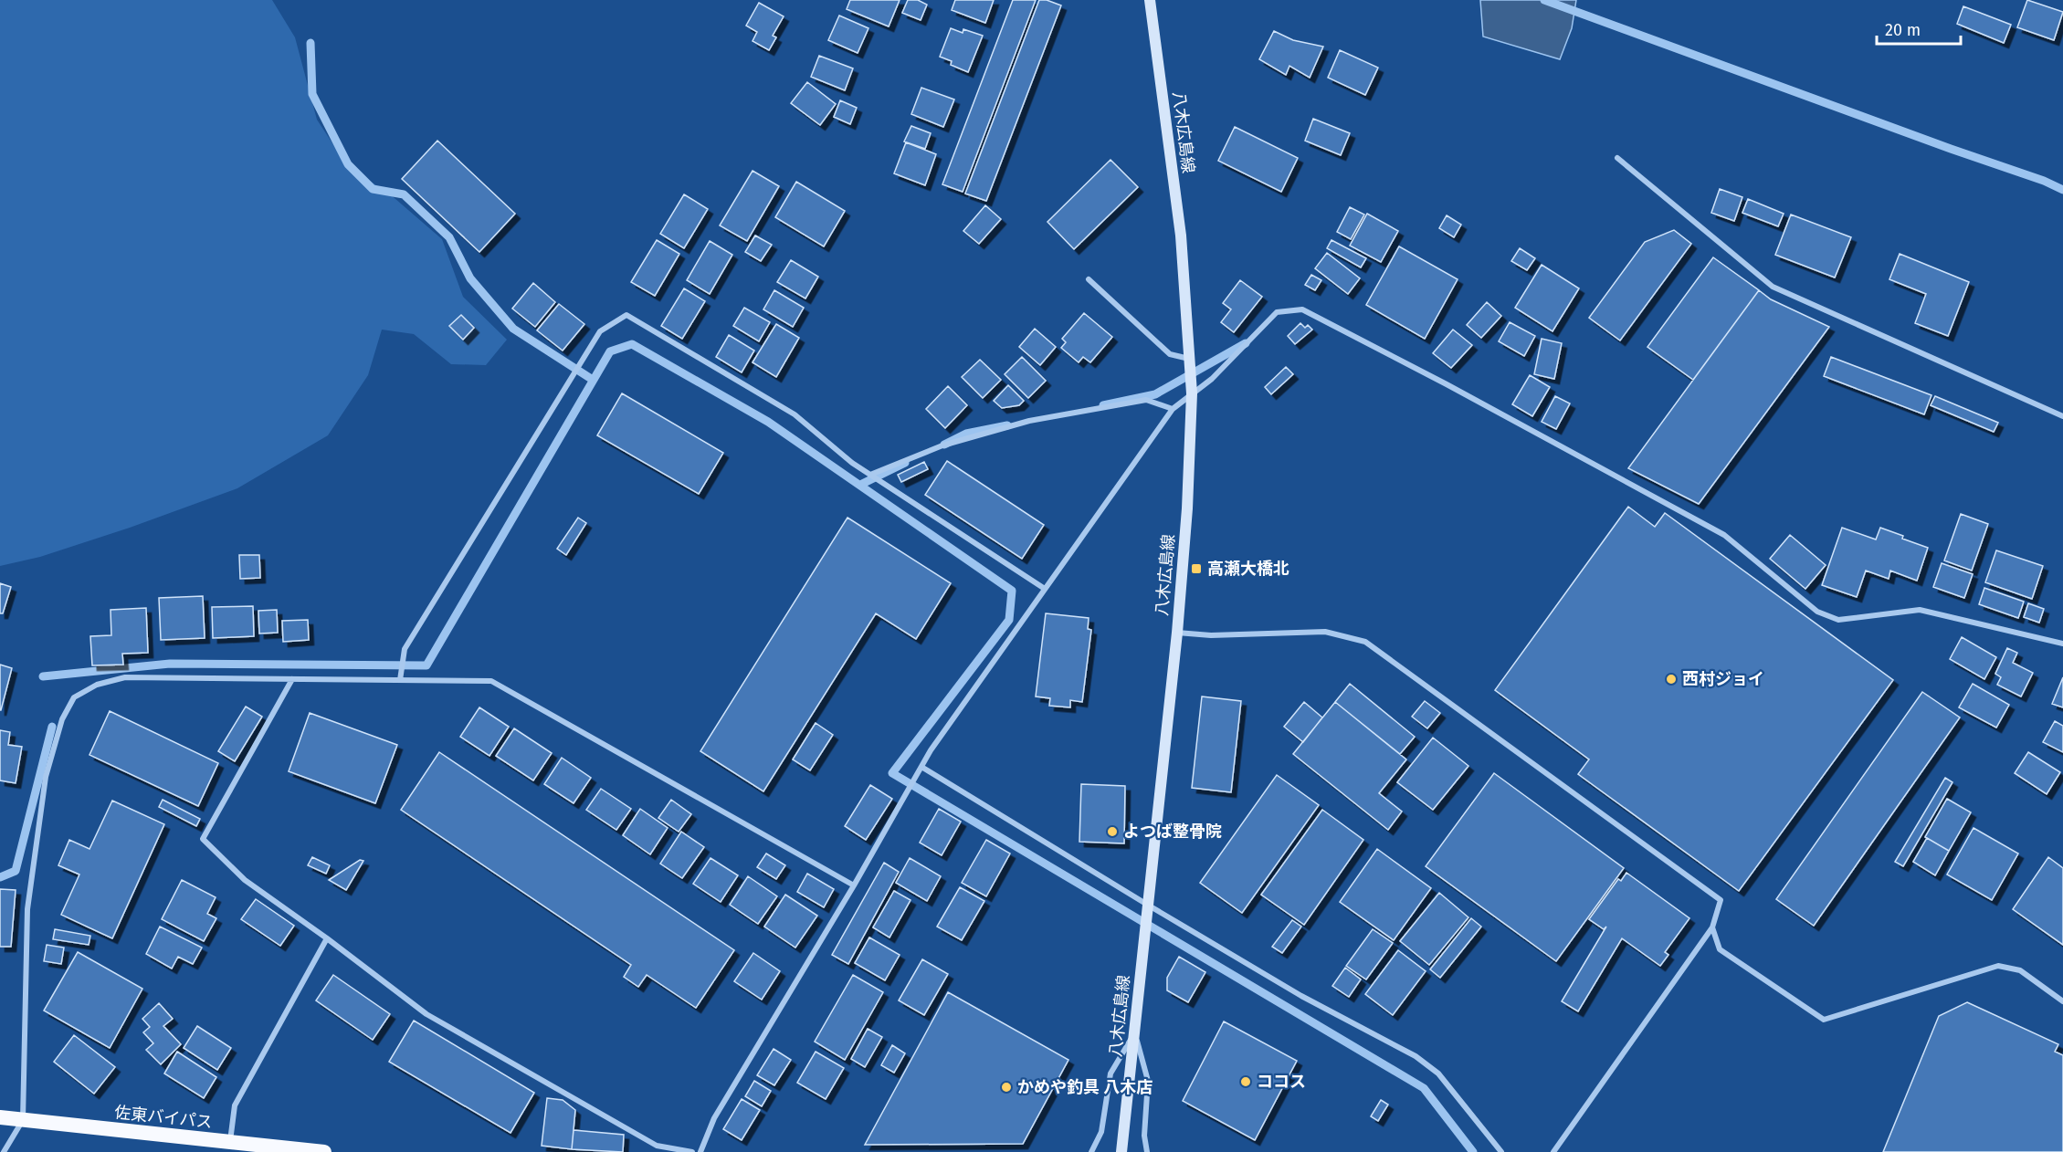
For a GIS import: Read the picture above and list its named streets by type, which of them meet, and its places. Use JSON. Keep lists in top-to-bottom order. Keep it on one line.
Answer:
{"streets":{"highway":["佐東バイパス"],"main road":["八木広島線"]},"places":{"transit":["高瀬大橋北"],"other":["西村ジョイ","よつば整骨院","ココス","かめや釣具 八木店"]},"scale_bar":"20 m"}
